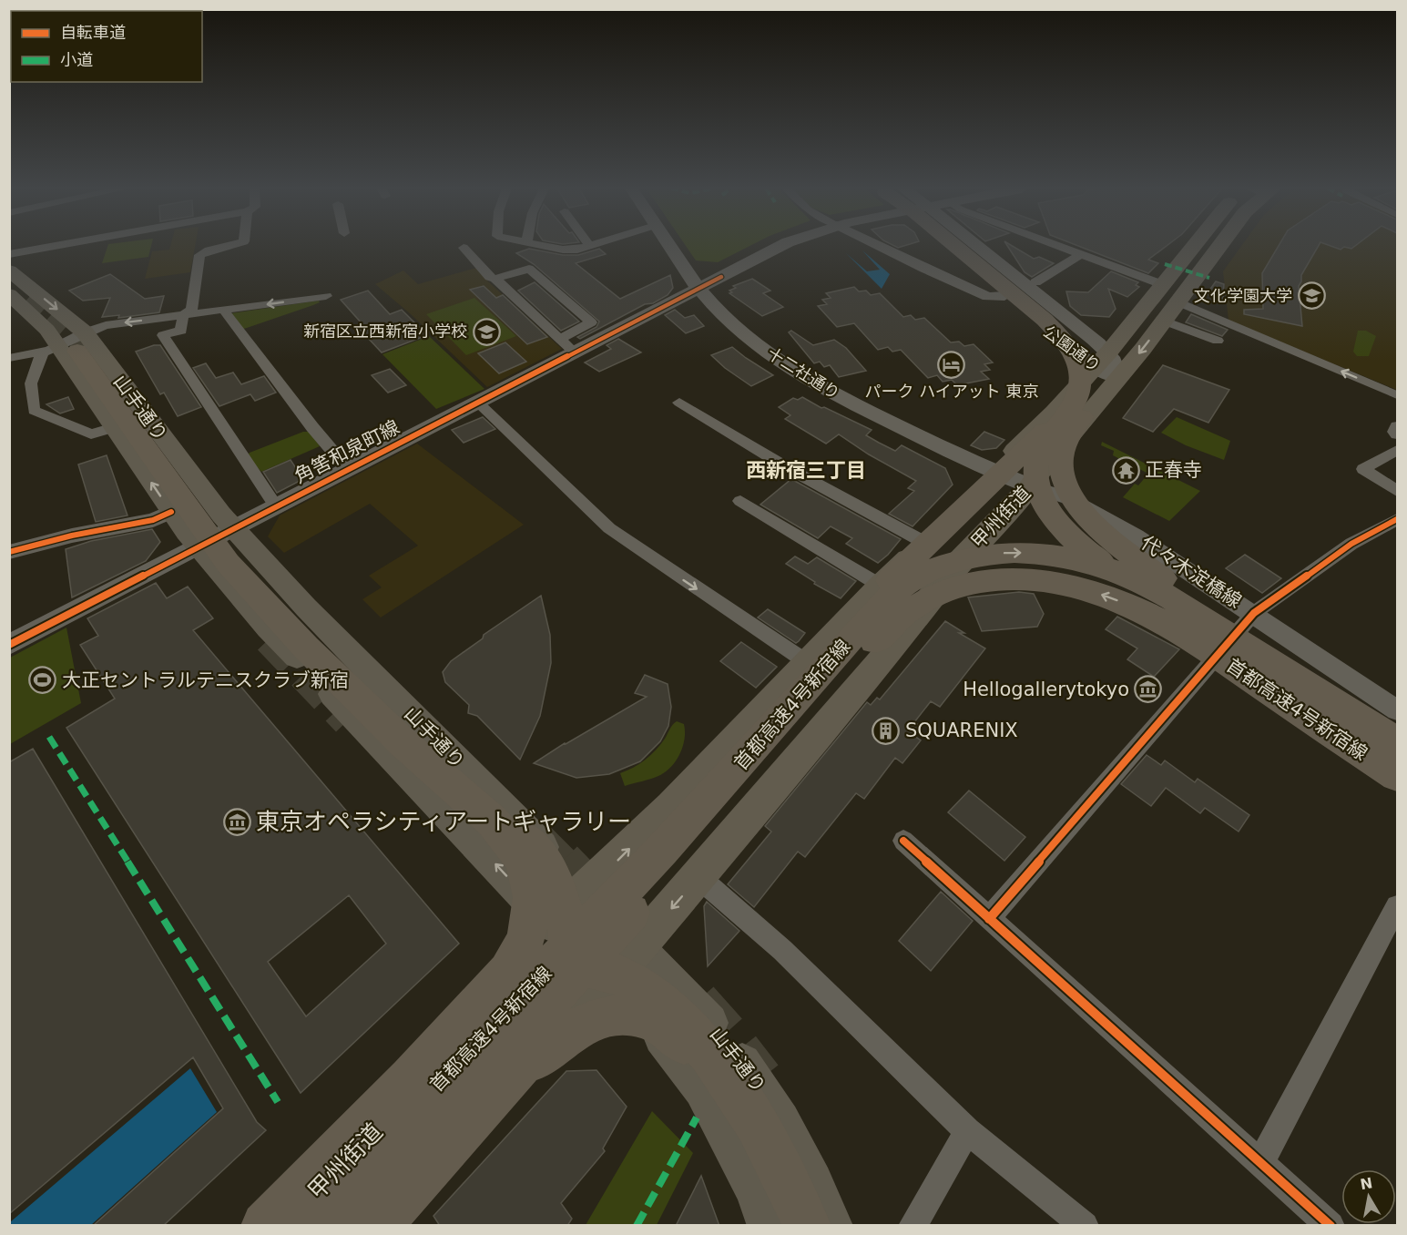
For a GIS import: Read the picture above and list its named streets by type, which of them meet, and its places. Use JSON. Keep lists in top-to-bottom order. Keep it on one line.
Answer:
{"streets":{"highway":["甲州街道","首都高速4号新宿線"],"main road":["公園通り","十二社通り","山手通り","角筈和泉町線"],"street":["代々木淀橋線"]},"crossings":[["公園通り","甲州街道"],["十二社通り","角筈和泉町線"],["十二社通り","甲州街道"],["十二社通り","代々木淀橋線"],["山手通り","角筈和泉町線"],["甲州街道","代々木淀橋線"],["甲州街道","首都高速4号新宿線"]],"districts":["西新宿三丁目"],"places":{"school or university":["文化学園大学","新宿区立西新宿小学校"],"hotel":["パーク ハイアット 東京"],"temple":["正春寺"],"sports":["大正セントラルテニスクラブ新宿"],"museum":["Hellogallerytokyo","東京オペラシティアートギャラリー"],"building":["SQUARENIX"]},"legend":["自転車道","小道"],"north":"top"}
